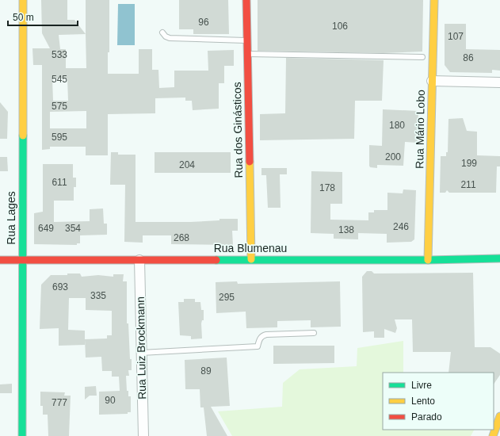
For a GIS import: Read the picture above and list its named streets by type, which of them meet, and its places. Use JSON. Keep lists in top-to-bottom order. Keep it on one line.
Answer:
{"streets":{"main road":["Rua Mário Lobo","Rua dos Ginásticos","Rua Lages","Rua Blumenau"],"street":["Rua Luiz Brockmann"]},"crossings":[["Rua Mário Lobo","Rua Blumenau"],["Rua dos Ginásticos","Rua Blumenau"],["Rua Lages","Rua Blumenau"],["Rua Blumenau","Rua Luiz Brockmann"]],"house_numbers":["96","106","107","533","86","545","575","180","595","200","199","204","611","211","178","246","649","354","138","268","693","335","295","89","90","777"],"legend":["Livre","Lento","Parado"],"scale_bar":"50 m"}
